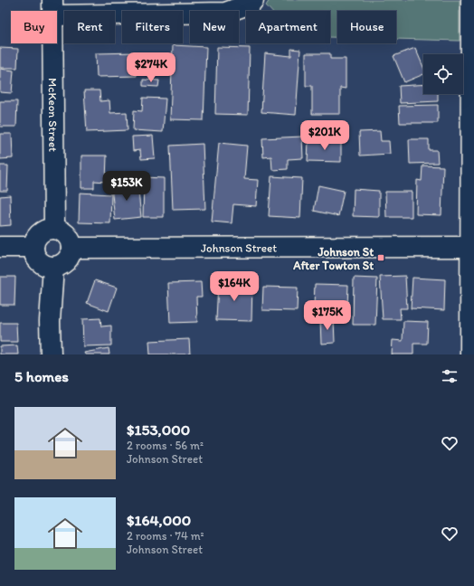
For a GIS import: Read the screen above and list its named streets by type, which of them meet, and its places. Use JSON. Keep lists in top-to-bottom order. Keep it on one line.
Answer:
{"streets":{"street":["McKeon Street","Johnson Street"]},"crossings":[["McKeon Street","Johnson Street"]],"places":{"transit":["Johnson St After Towton St"]},"page":{"chip":["Buy","Rent","Filters","New","Apartment","House"],"price":["$274K","$201K","$153K","$164K","$175K"],"heading":"5 homes","list":[{"name":"$153,000","note":"2 rooms · 56 m² · Johnson Street"},{"name":"$164,000","note":"2 rooms · 74 m² · Johnson Street"}]}}
